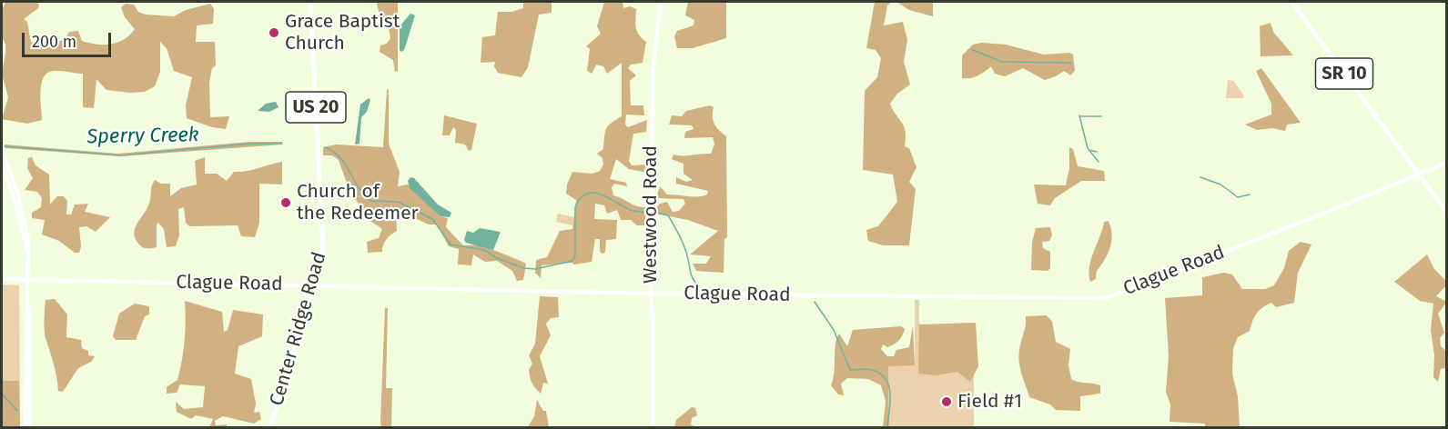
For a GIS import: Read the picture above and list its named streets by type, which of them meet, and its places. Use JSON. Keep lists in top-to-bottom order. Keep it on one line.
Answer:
{"streets":{"main road":["SR 10","US 20","Westwood Road","Clague Road","Center Ridge Road"]},"crossings":[["SR 10","Clague Road"],["Westwood Road","Clague Road"],["Clague Road","Center Ridge Road"]],"water":["Sperry Creek"],"places":["Grace Baptist Church","Church of the Redeemer","Field #1"],"scale_bar":"200 m"}
